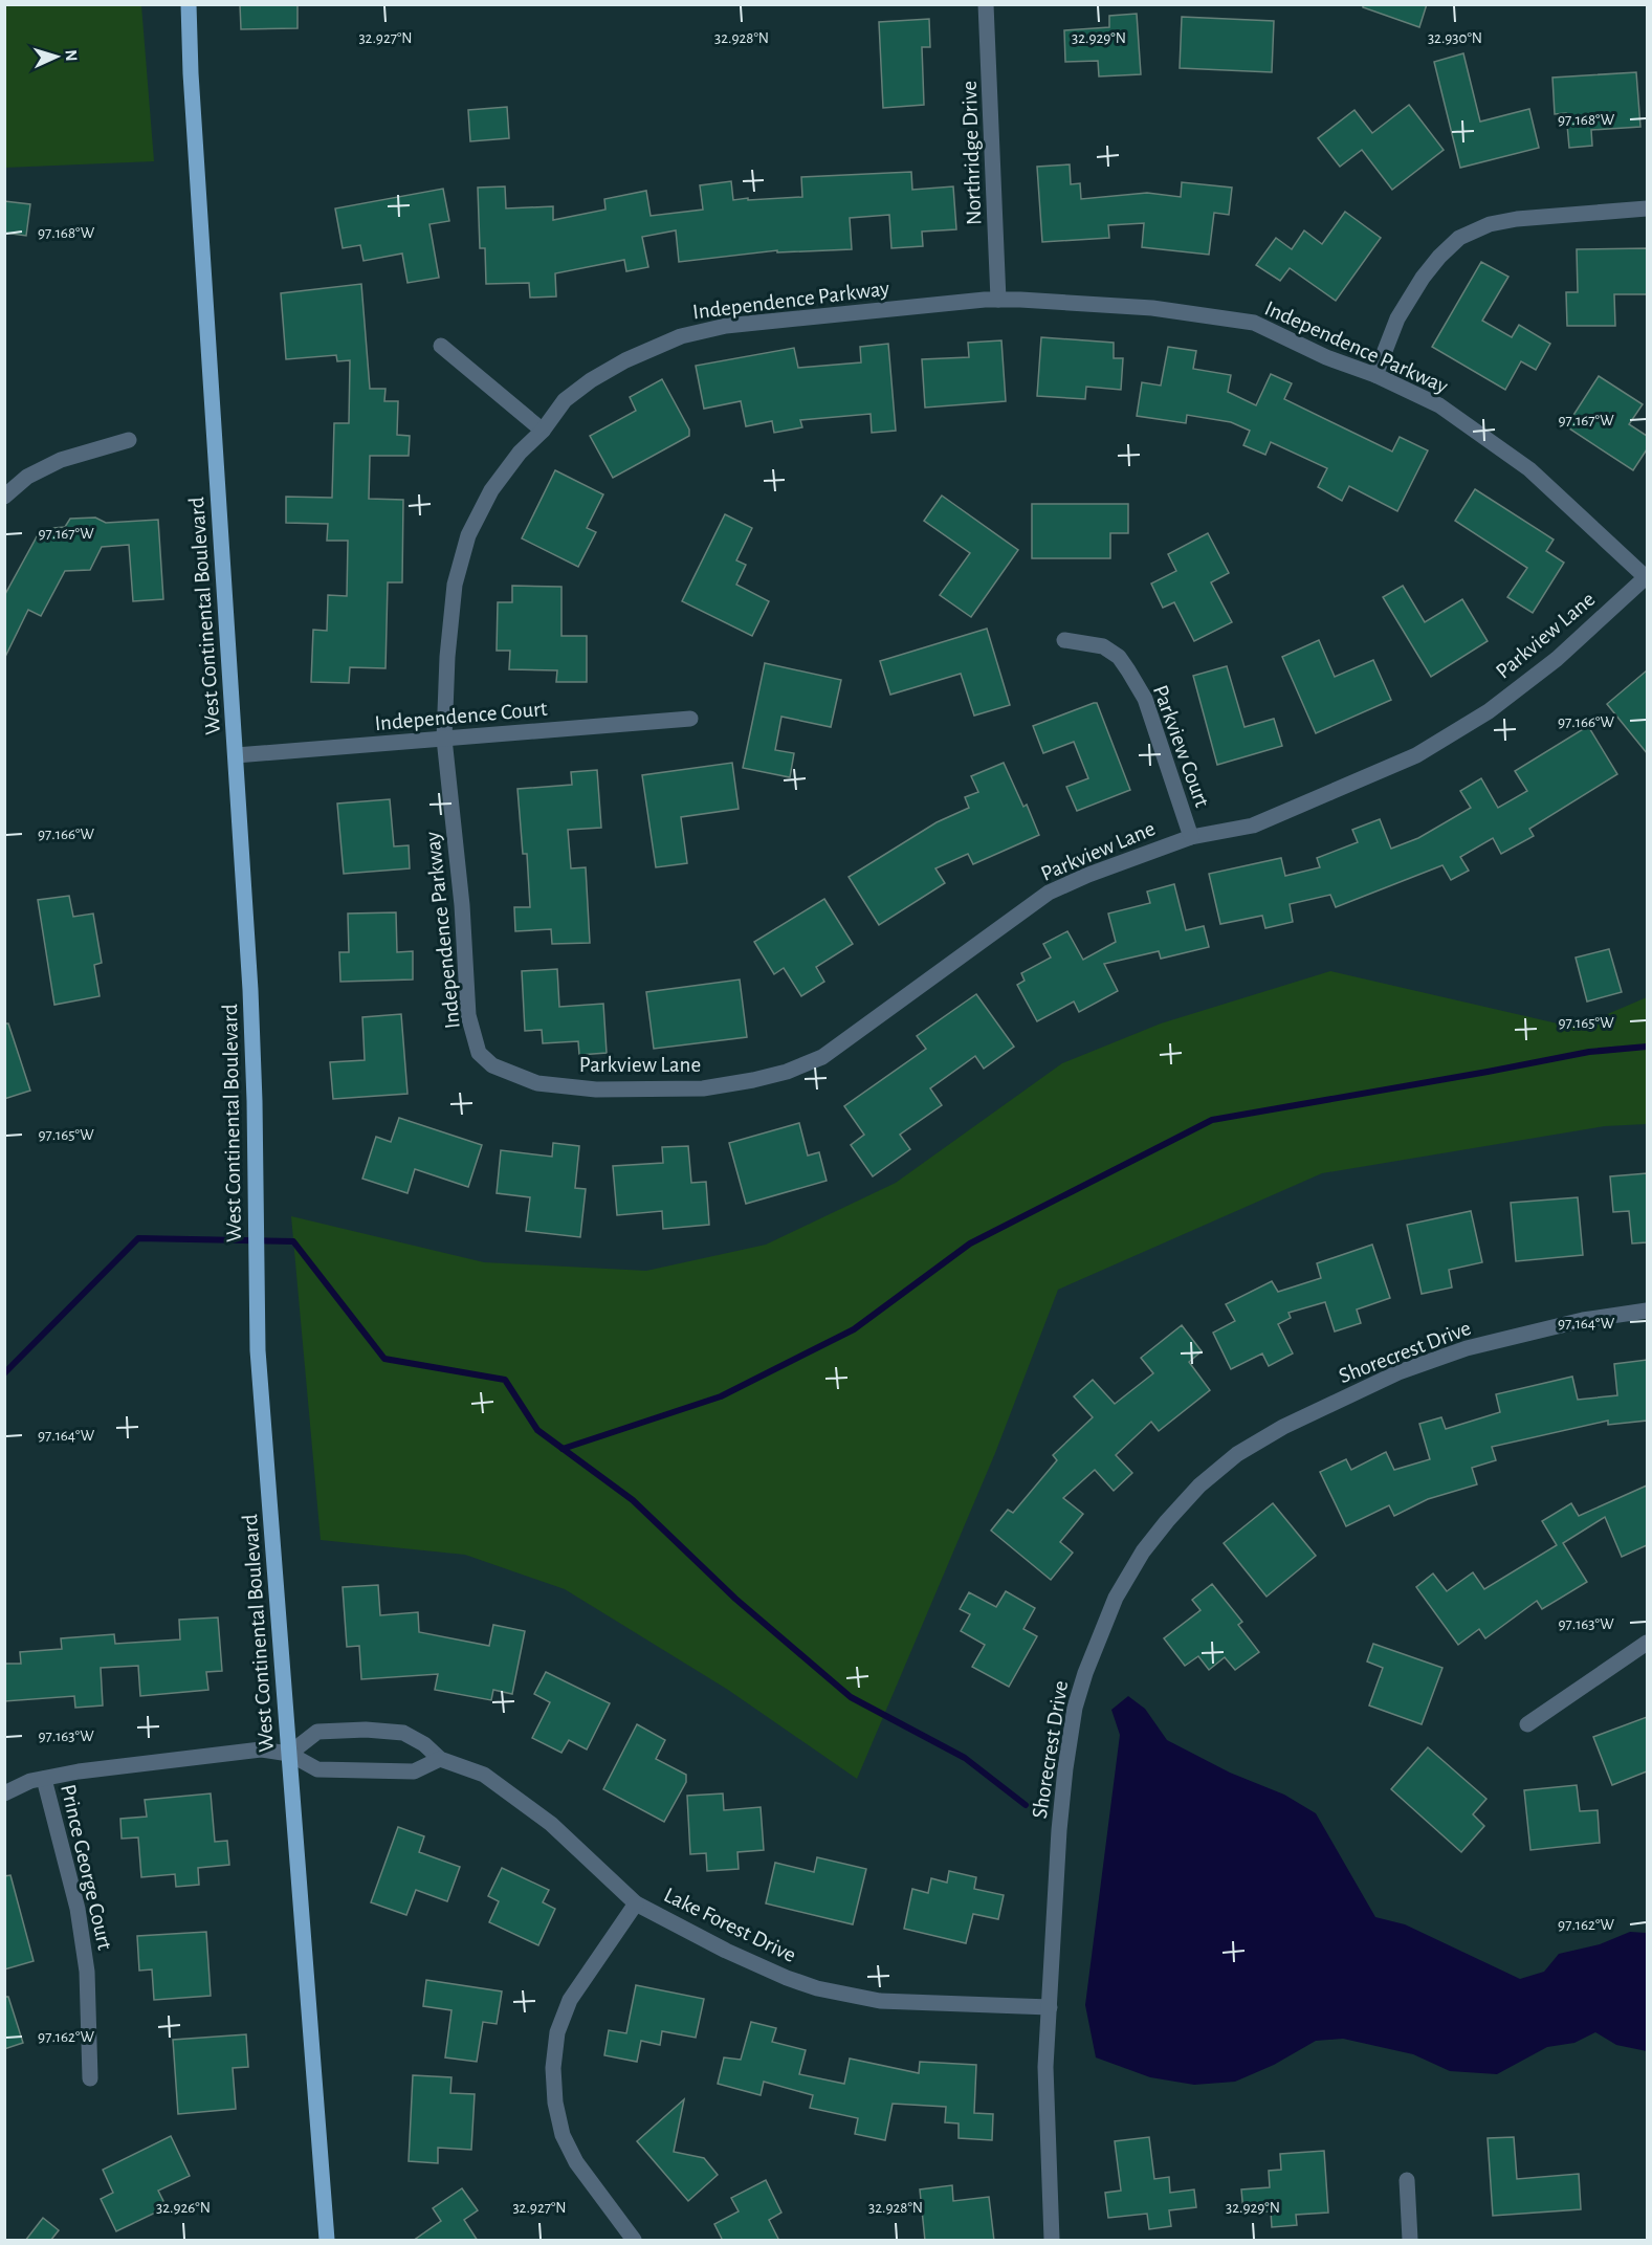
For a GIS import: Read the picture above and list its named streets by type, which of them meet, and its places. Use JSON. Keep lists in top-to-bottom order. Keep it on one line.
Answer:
{"streets":{"main road":["West Continental Boulevard"],"street":["Northridge Drive","Independence Parkway","Parkview Lane","Independence Court","Parkview Court","Shorecrest Drive","Prince George Court","Lake Forest Drive"]},"crossings":[["Northridge Drive","Independence Parkway"],["Independence Parkway","Parkview Lane"],["Independence Parkway","Independence Court"],["West Continental Boulevard","Independence Court"],["West Continental Boulevard","Lake Forest Drive"],["Parkview Lane","Parkview Court"],["Shorecrest Drive","Lake Forest Drive"]],"north":"right","coordinates":["32.927°N","32.928°N","32.929°N","32.930°N","97.168°W","97.167°W","97.166°W","97.165°W","97.164°W","97.163°W","97.162°W","32.926°N"]}
